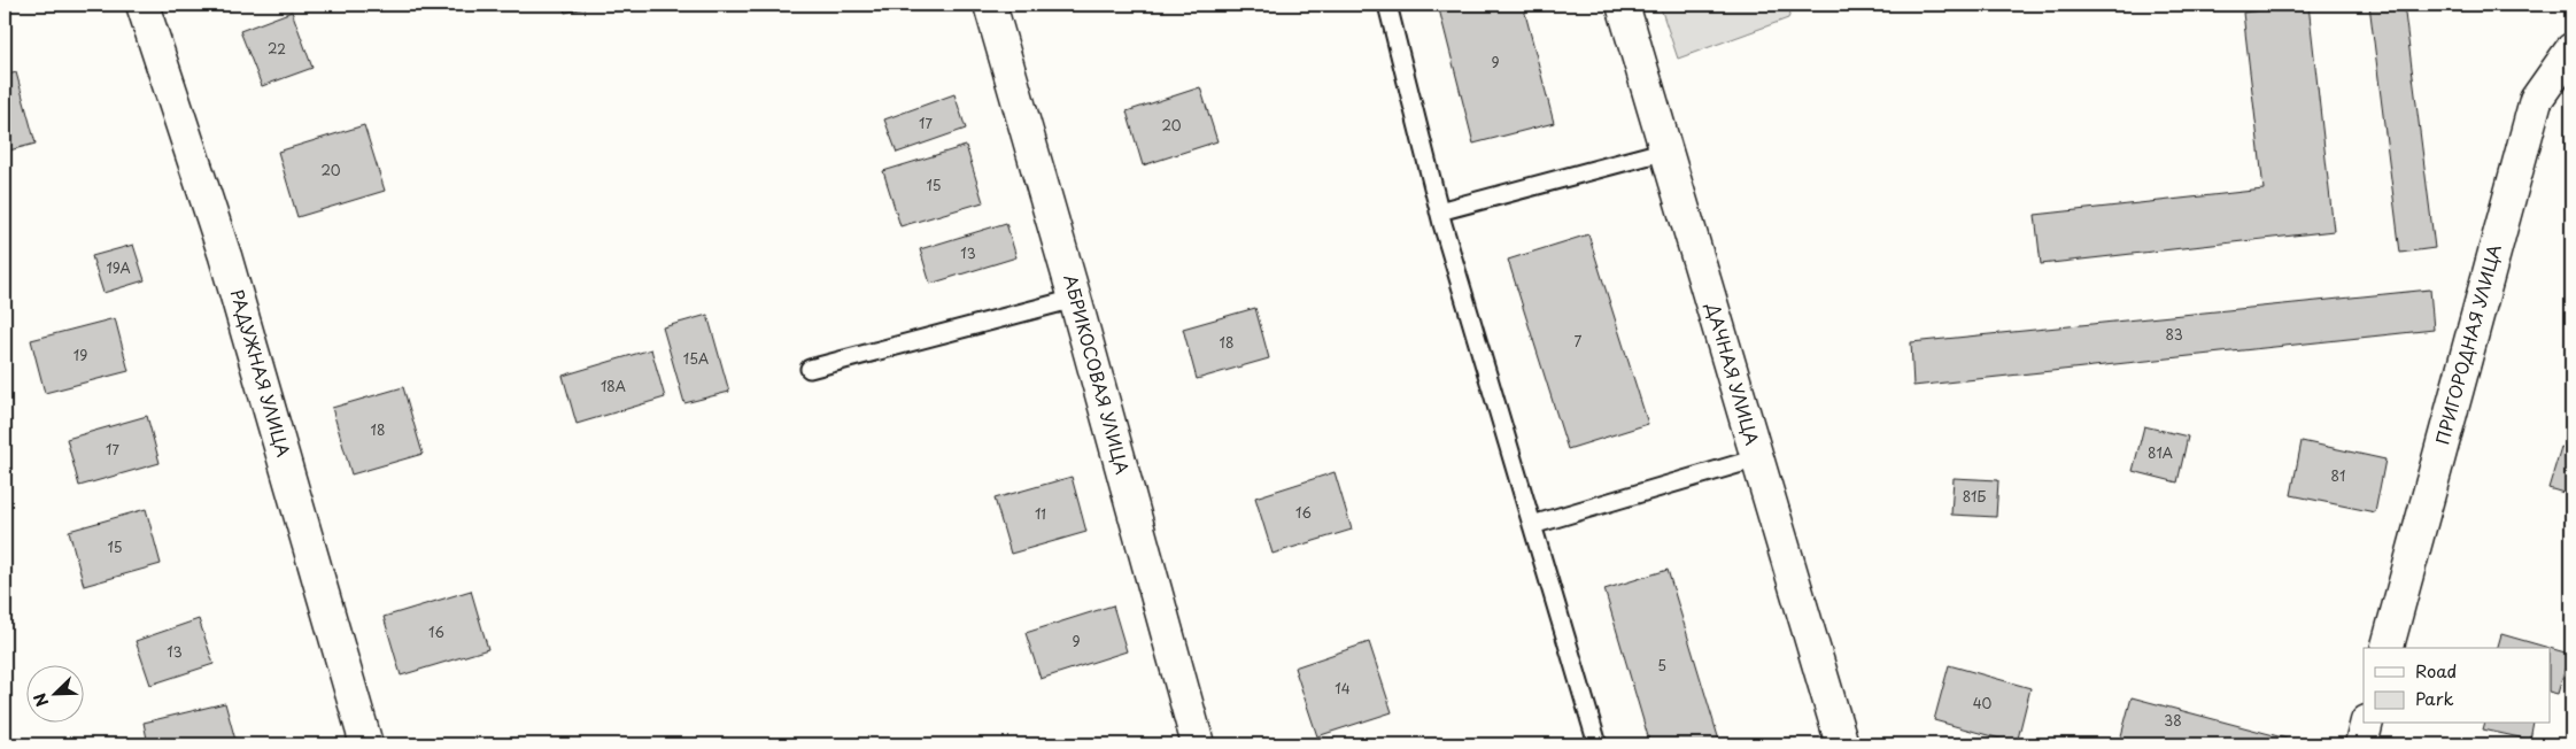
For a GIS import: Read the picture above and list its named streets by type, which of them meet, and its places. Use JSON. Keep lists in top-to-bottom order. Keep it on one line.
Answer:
{"streets":{"street":["ПРИГОРОДНАЯ УЛИЦА","РАДУЖНАЯ УЛИЦА","АБРИКОСОВАЯ УЛИЦА","ДАЧНАЯ УЛИЦА"]},"house_numbers":["22","9","17","20","20","15","13","19А","83","7","18","19","15А","18А","18","17","81А","81","81Б","16","11","15","16","9","13","5","14","40","38"],"legend":["Road","Park"],"north":"bottom left"}
